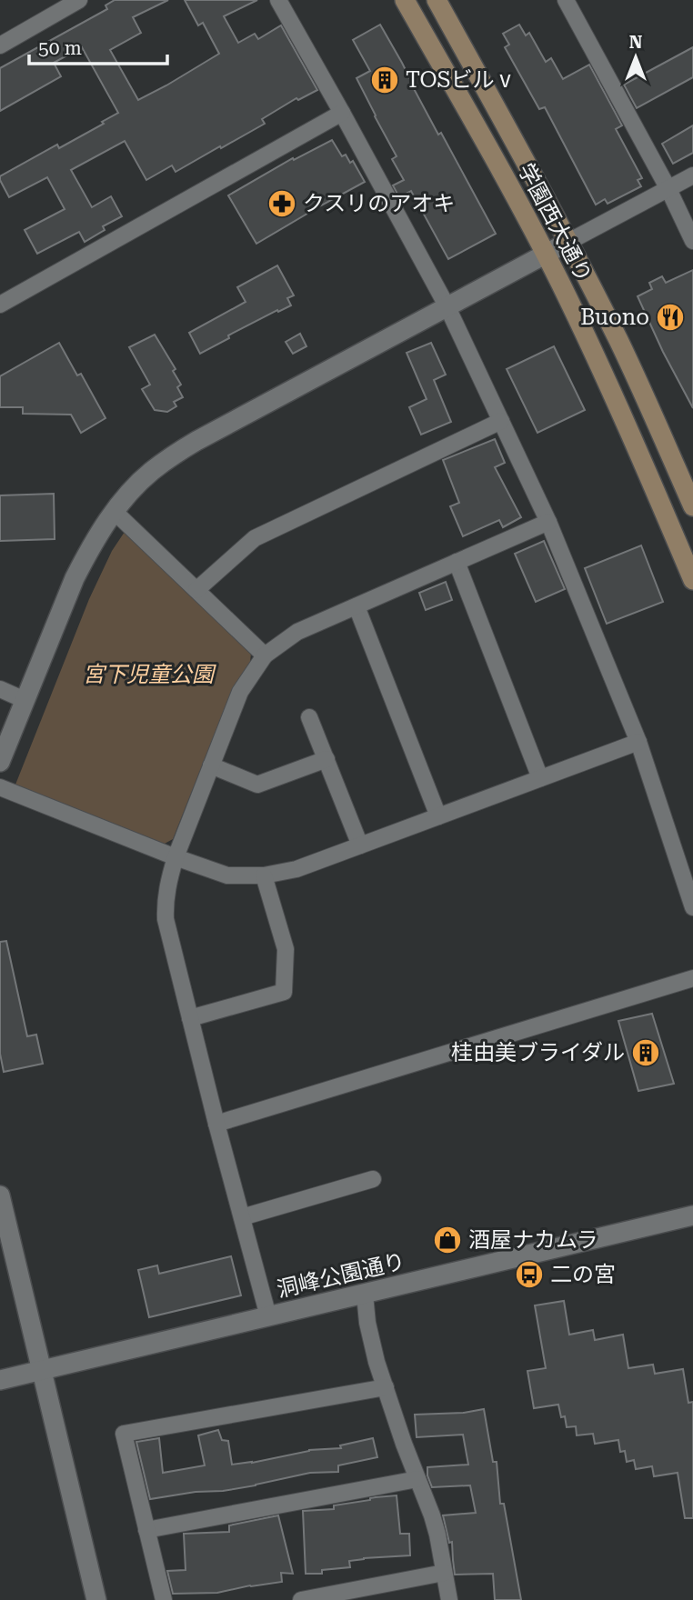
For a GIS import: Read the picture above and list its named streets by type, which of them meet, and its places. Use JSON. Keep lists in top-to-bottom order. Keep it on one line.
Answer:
{"streets":{"main road":["学園西大通り"],"street":["洞峰公園通り"]},"parks":["宮下児童公園"],"places":{"building":["TOSビルⅴ","桂由美ブライダル"],"pharmacy":["クスリのアオキ"],"restaurant":["Buono"],"shop":["酒屋ナカムラ"],"bus stop":["二の宮"]},"scale_bar":"50 m","north":"top"}
